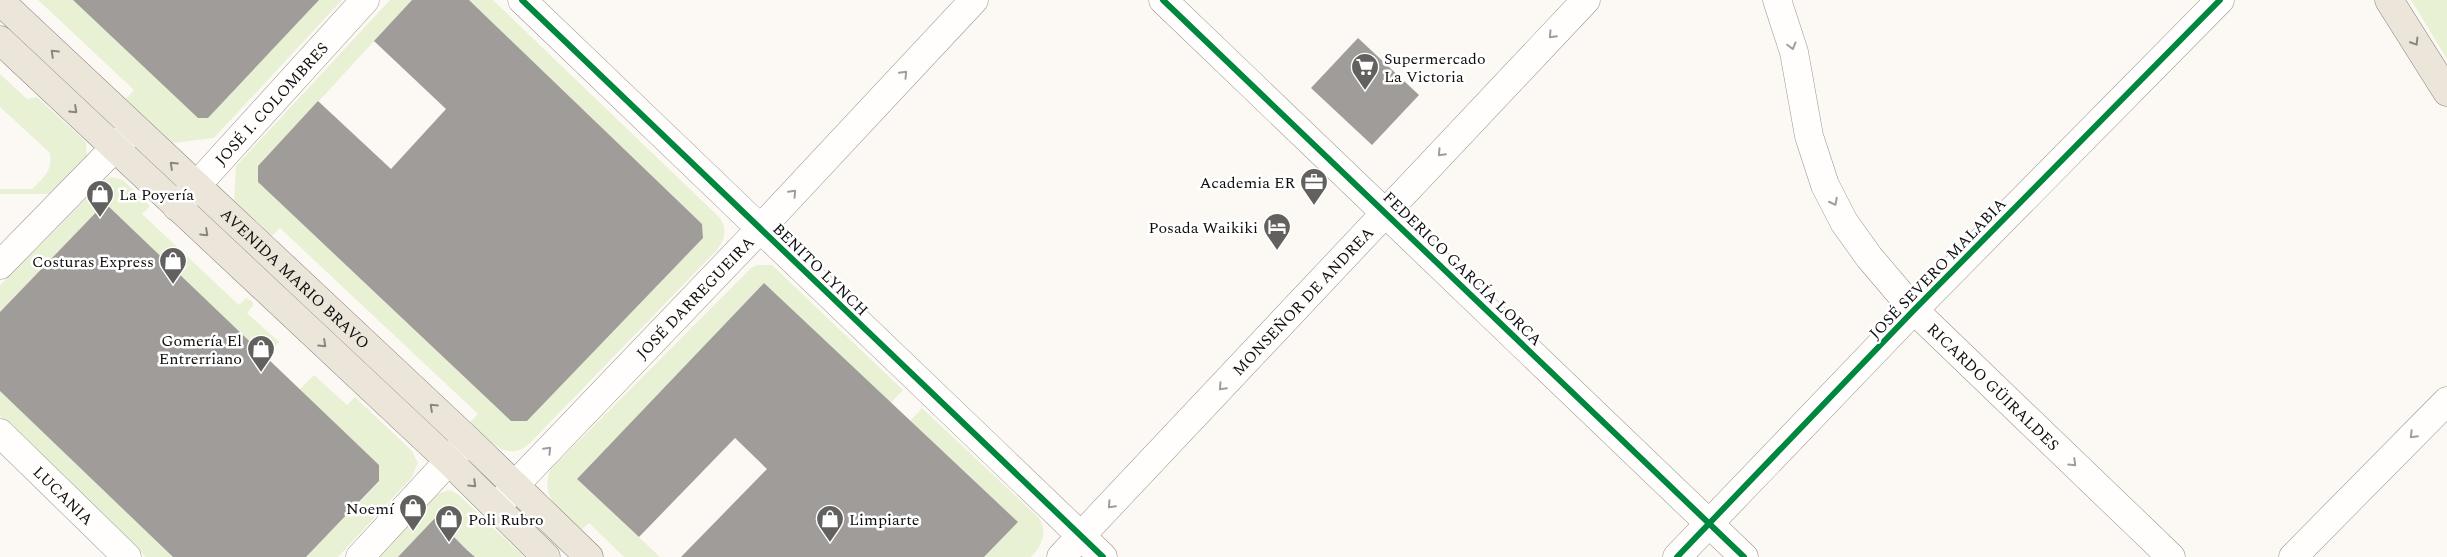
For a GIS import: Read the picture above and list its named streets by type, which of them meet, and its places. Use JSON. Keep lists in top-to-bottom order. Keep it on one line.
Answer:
{"streets":{"main road":["AVENIDA MARIO BRAVO"],"street":["JOSÉ I. COLOMBRES","FEDERICO GARCÍA LORCA","JOSÉ SEVERO MALABIA","BENITO LYNCH","JOSÉ DARREGUEIRA","MONSEÑOR DE ANDREA","RICARDO GÜIRALDES","LUCANIA"]},"crossings":[["JOSÉ I. COLOMBRES","AVENIDA MARIO BRAVO"],["FEDERICO GARCÍA LORCA","JOSÉ SEVERO MALABIA"],["FEDERICO GARCÍA LORCA","MONSEÑOR DE ANDREA"],["JOSÉ SEVERO MALABIA","RICARDO GÜIRALDES"],["BENITO LYNCH","JOSÉ DARREGUEIRA"],["BENITO LYNCH","MONSEÑOR DE ANDREA"],["AVENIDA MARIO BRAVO","JOSÉ DARREGUEIRA"]],"one_way":["JOSÉ DARREGUEIRA","MONSEÑOR DE ANDREA","RICARDO GÜIRALDES"],"places":{"supermarket":["Supermercado La Victoria"],"office":["Academia ER"],"shop":["La Poyería","Costuras Express","Gomería El Entrerriano","Noemí","Poli Rubro","Limpiarte"],"hotel":["Posada Waikiki"]}}
